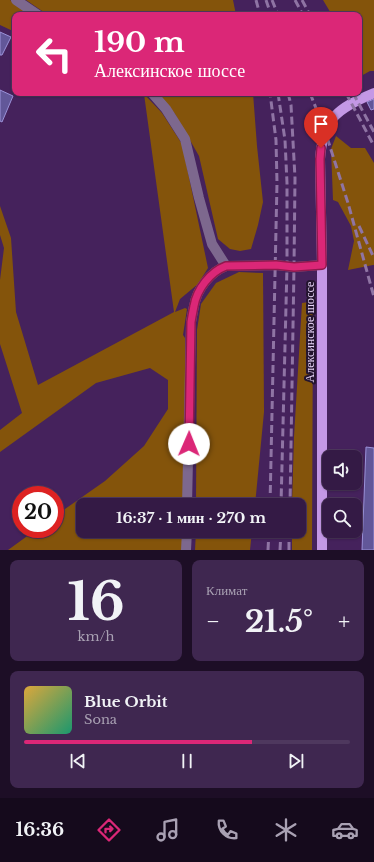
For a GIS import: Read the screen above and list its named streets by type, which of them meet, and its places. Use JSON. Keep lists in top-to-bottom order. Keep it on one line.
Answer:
{"streets":{"main road":["Алексинское шоссе"]},"page":{"turn":["190 m","Алексинское шоссе"],"limit":"20","trip":"16:37 · 1 мин · 270 m","tile":[["16","km/h"],"Климат"],"heat":["−","21.5°","+"],"song":["Blue Orbit","Sona"],"tabs":"16:36"}}
